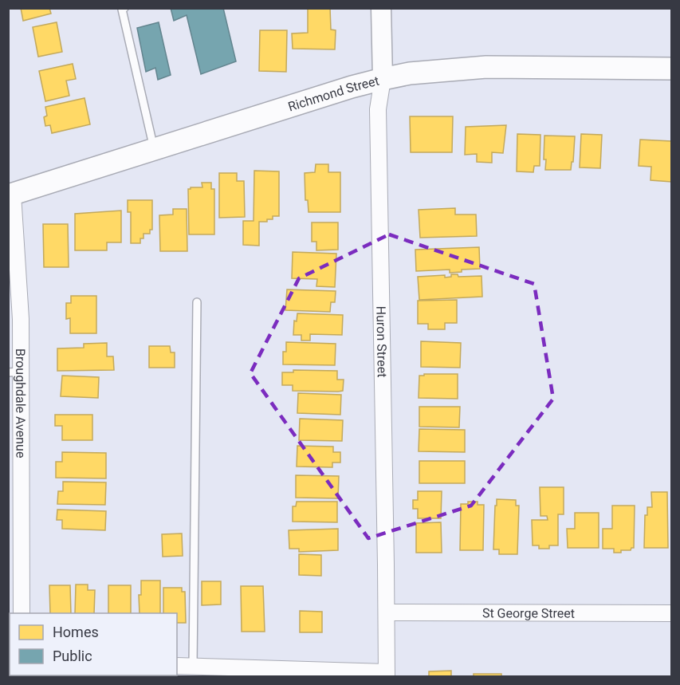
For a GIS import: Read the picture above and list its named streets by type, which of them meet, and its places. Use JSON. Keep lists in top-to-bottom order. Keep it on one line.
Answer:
{"streets":{"main road":["Richmond Street"],"street":["Huron Street","Broughdale Avenue","St George Street"]},"crossings":[["Richmond Street","Huron Street"],["Richmond Street","Broughdale Avenue"],["Huron Street","St George Street"]],"legend":["Homes","Public"]}
